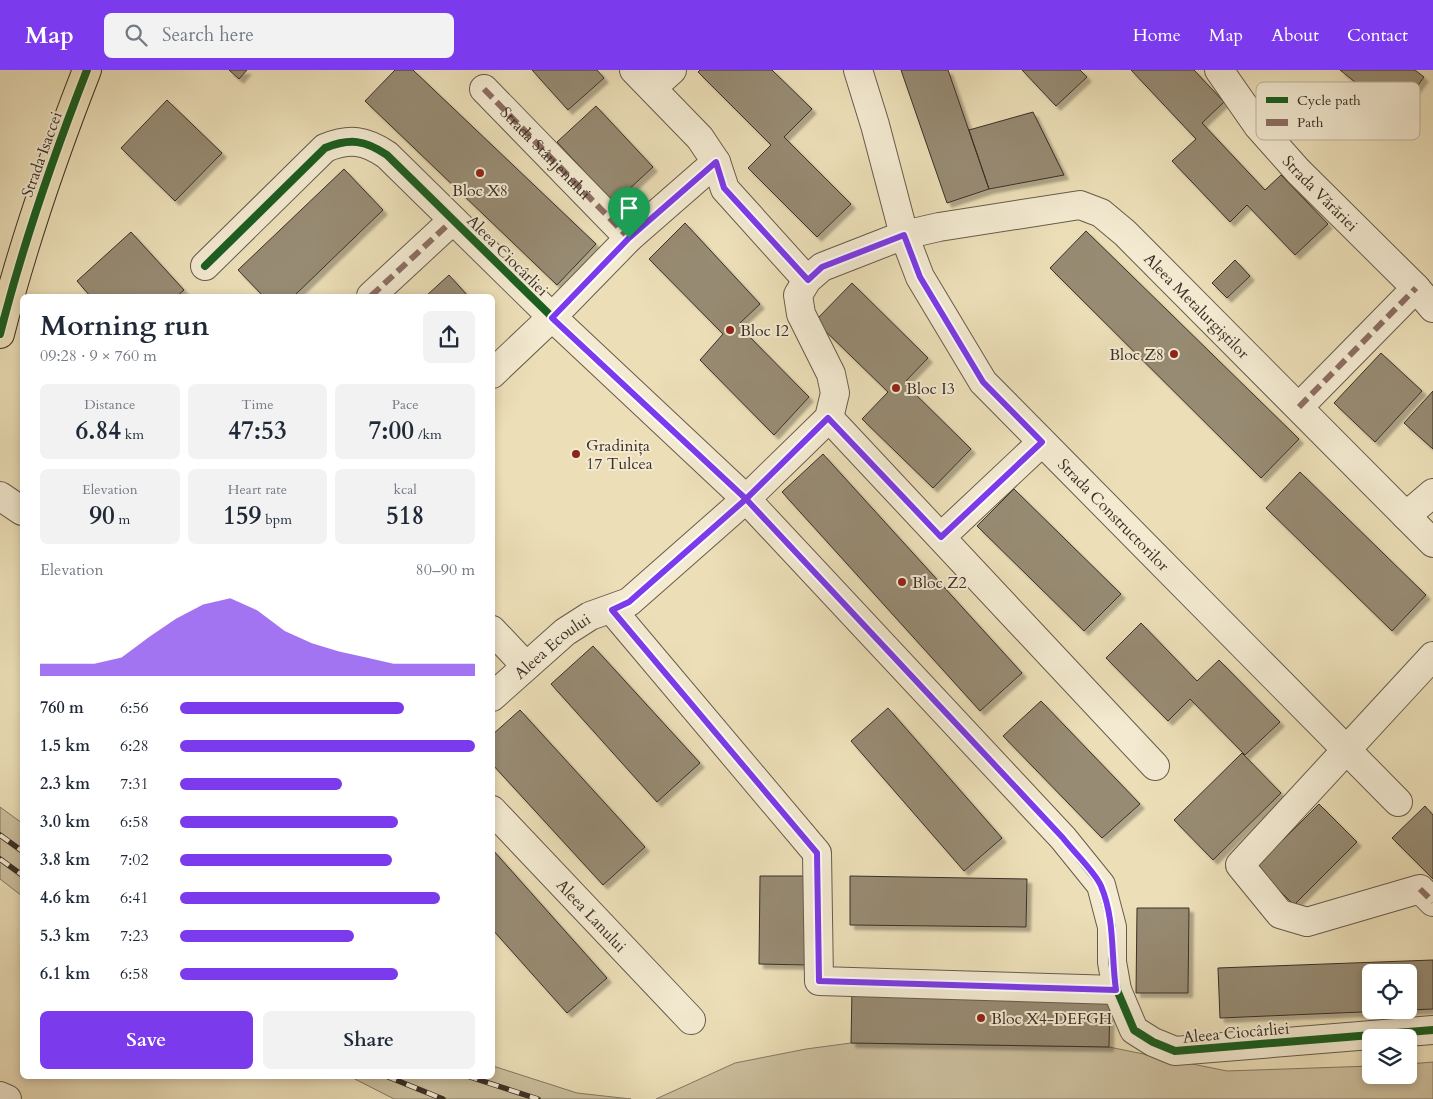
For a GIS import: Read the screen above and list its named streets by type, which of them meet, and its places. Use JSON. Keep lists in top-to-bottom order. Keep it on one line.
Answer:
{"streets":{"main road":["Strada Isaccei"],"street":["Strada Stânjenului","Strada Vărăriei","Aleea Ciocârliei","Aleea Metalurgiștilor","Strada Constructorilor","Aleea Ecoului","Aleea Lanului"]},"crossings":[["Aleea Ciocârliei","Aleea Ecoului"],["Aleea Metalurgiștilor","Strada Constructorilor"],["Aleea Metalurgiștilor","Aleea Ecoului"],["Strada Constructorilor","Aleea Ecoului"]],"places":["Bloc X8","Bloc I2","Bloc Z8","Bloc I3","Gradinița 17 Tulcea","Bloc Z2","Bloc X4-DEFGH"],"legend":["Cycle path","Path"],"page":{"header":"Map","search":"Search here","nav":["Home","Map","About","Contact"],"heading":["Morning run","09:28 · 9 × 760 m"],"stats":[["Distance","6.84 km"],["Time","47:53"],["Pace","7:00 /km"],["Elevation","90 m"],["Heart rate","159 bpm"],["kcal","518"]],"chart":["Elevation","80–90 m"],"list":[{"name":"760 m","note":"6:56"},{"name":"1.5 km","note":"6:28"},{"name":"2.3 km","note":"7:31"},{"name":"3.0 km","note":"6:58"},{"name":"3.8 km","note":"7:02"},{"name":"4.6 km","note":"6:41"},{"name":"5.3 km","note":"7:23"},{"name":"6.1 km","note":"6:58"}],"buttons":["Save","Share"]}}
